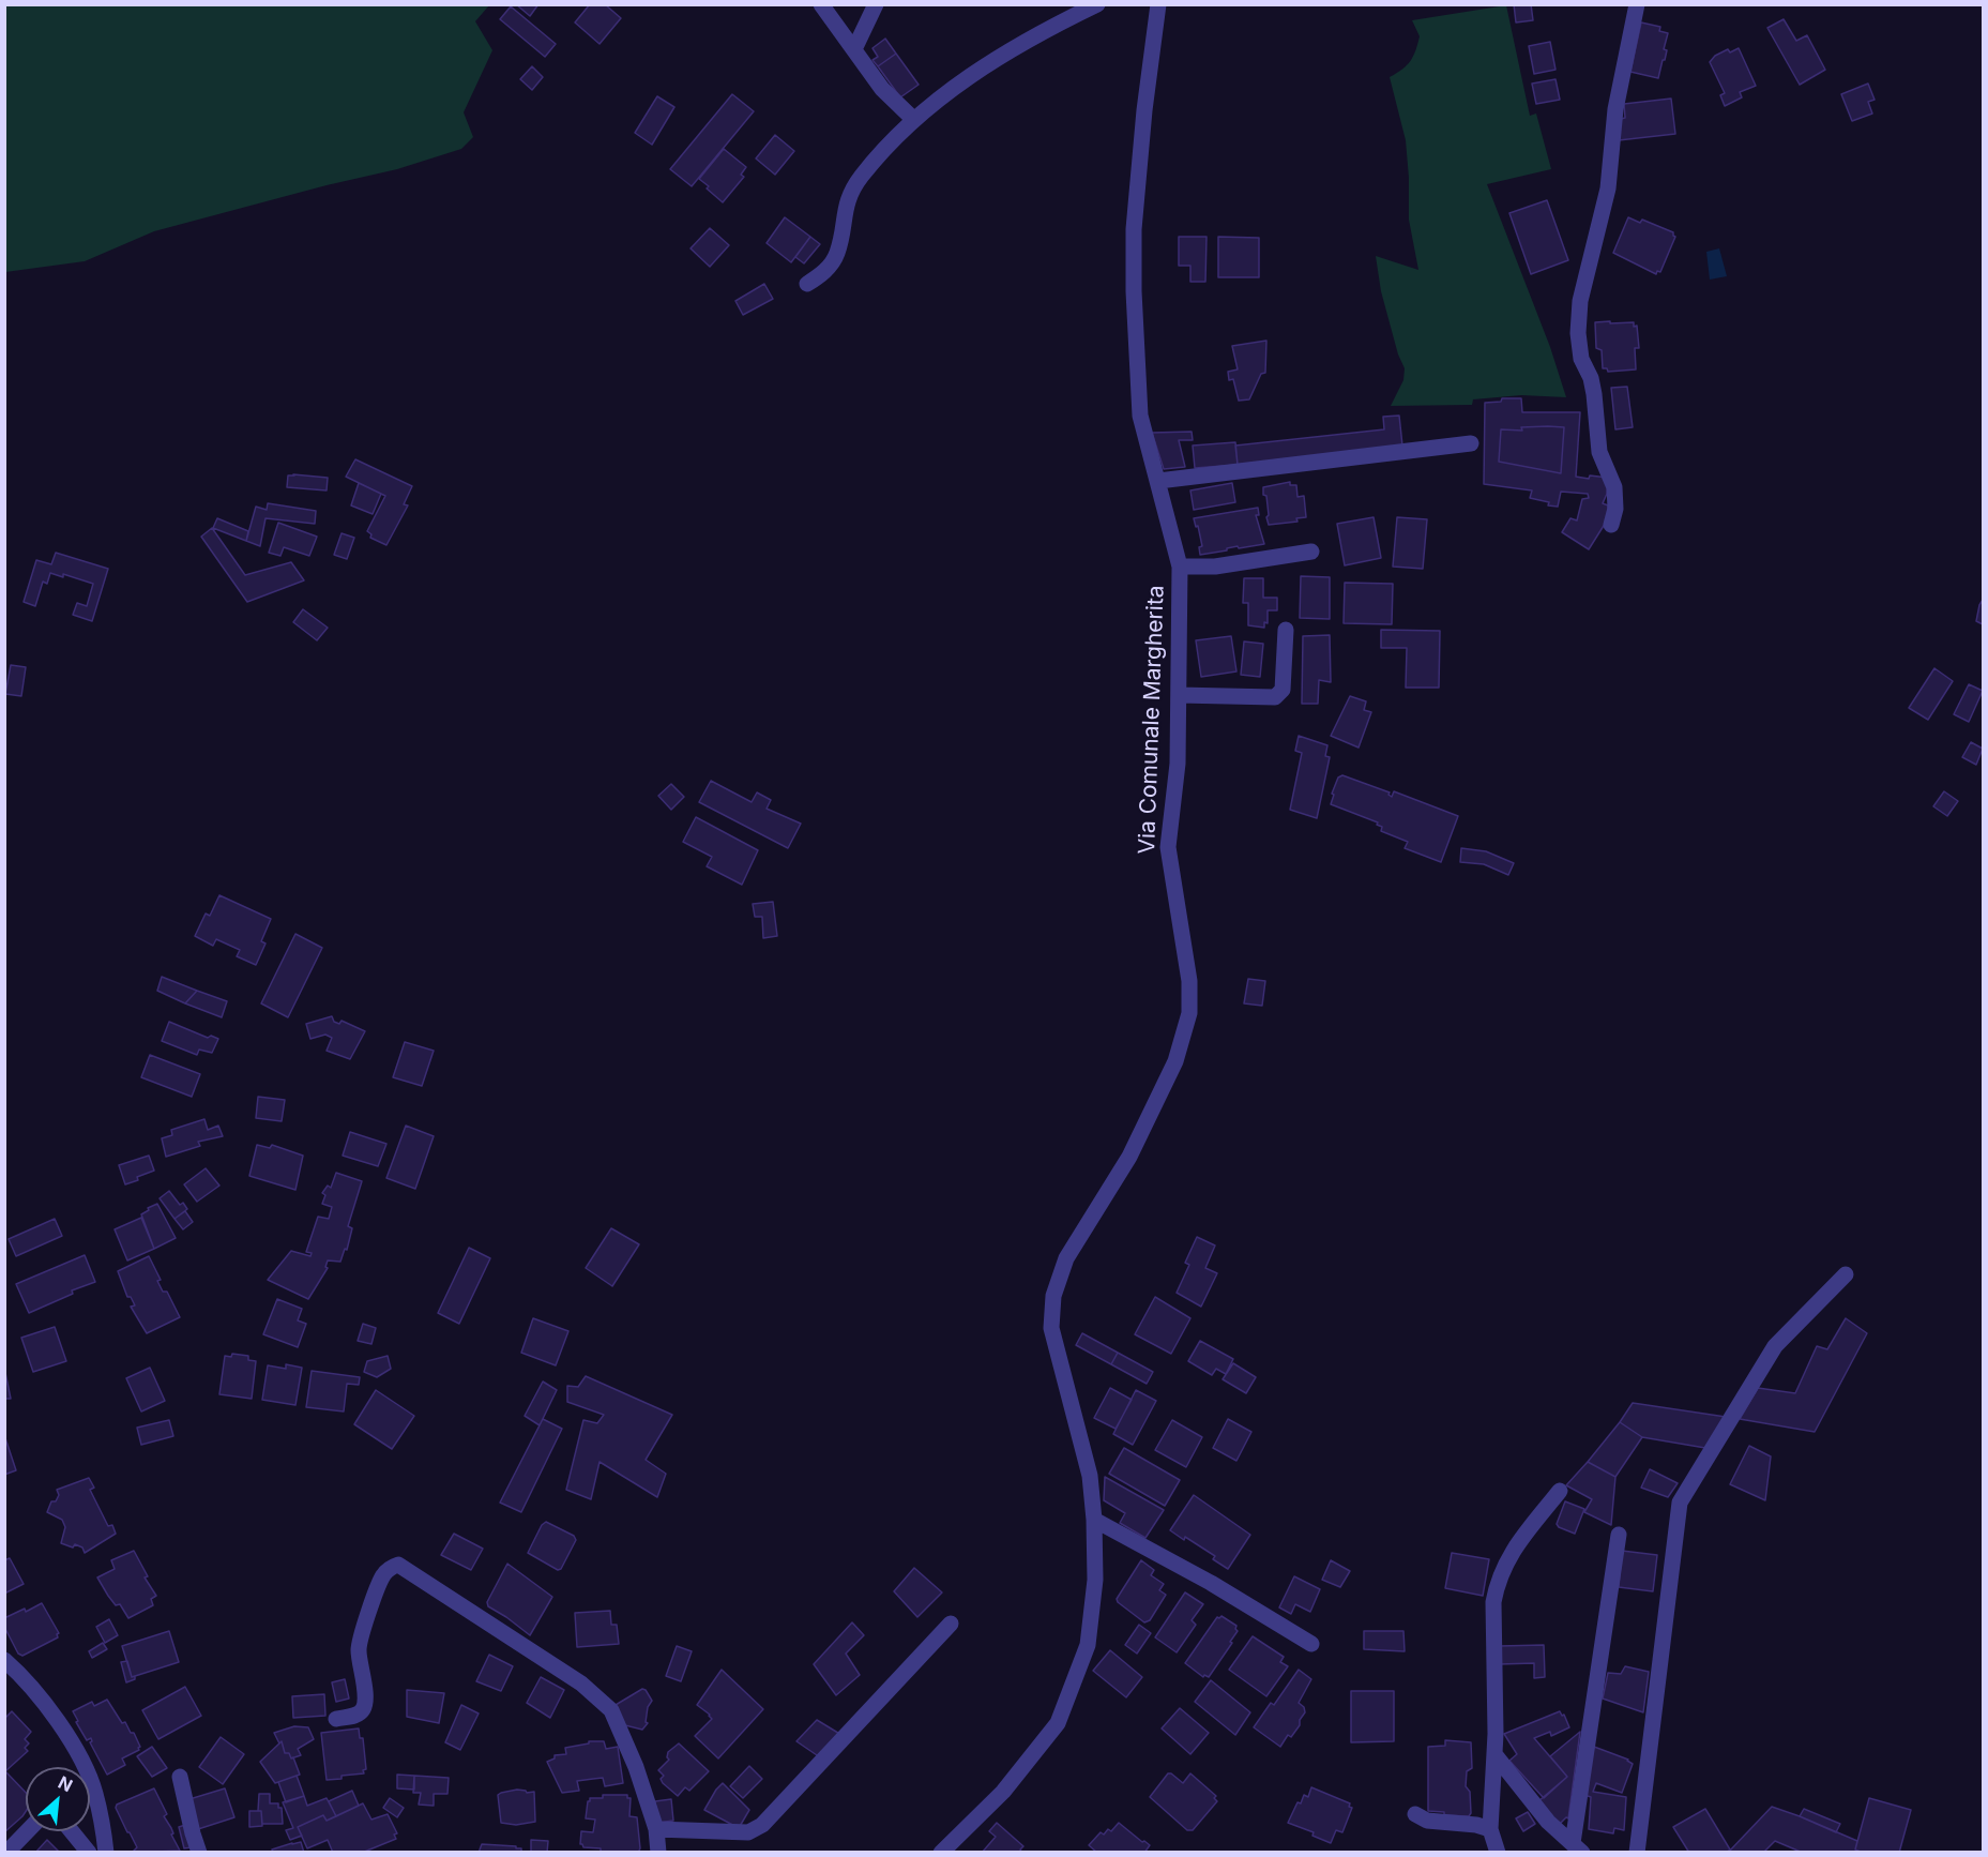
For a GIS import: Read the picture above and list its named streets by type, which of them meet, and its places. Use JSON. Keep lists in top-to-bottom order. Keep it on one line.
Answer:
{"streets":{"street":["Via Comunale Margherita"]},"north":"top right"}
